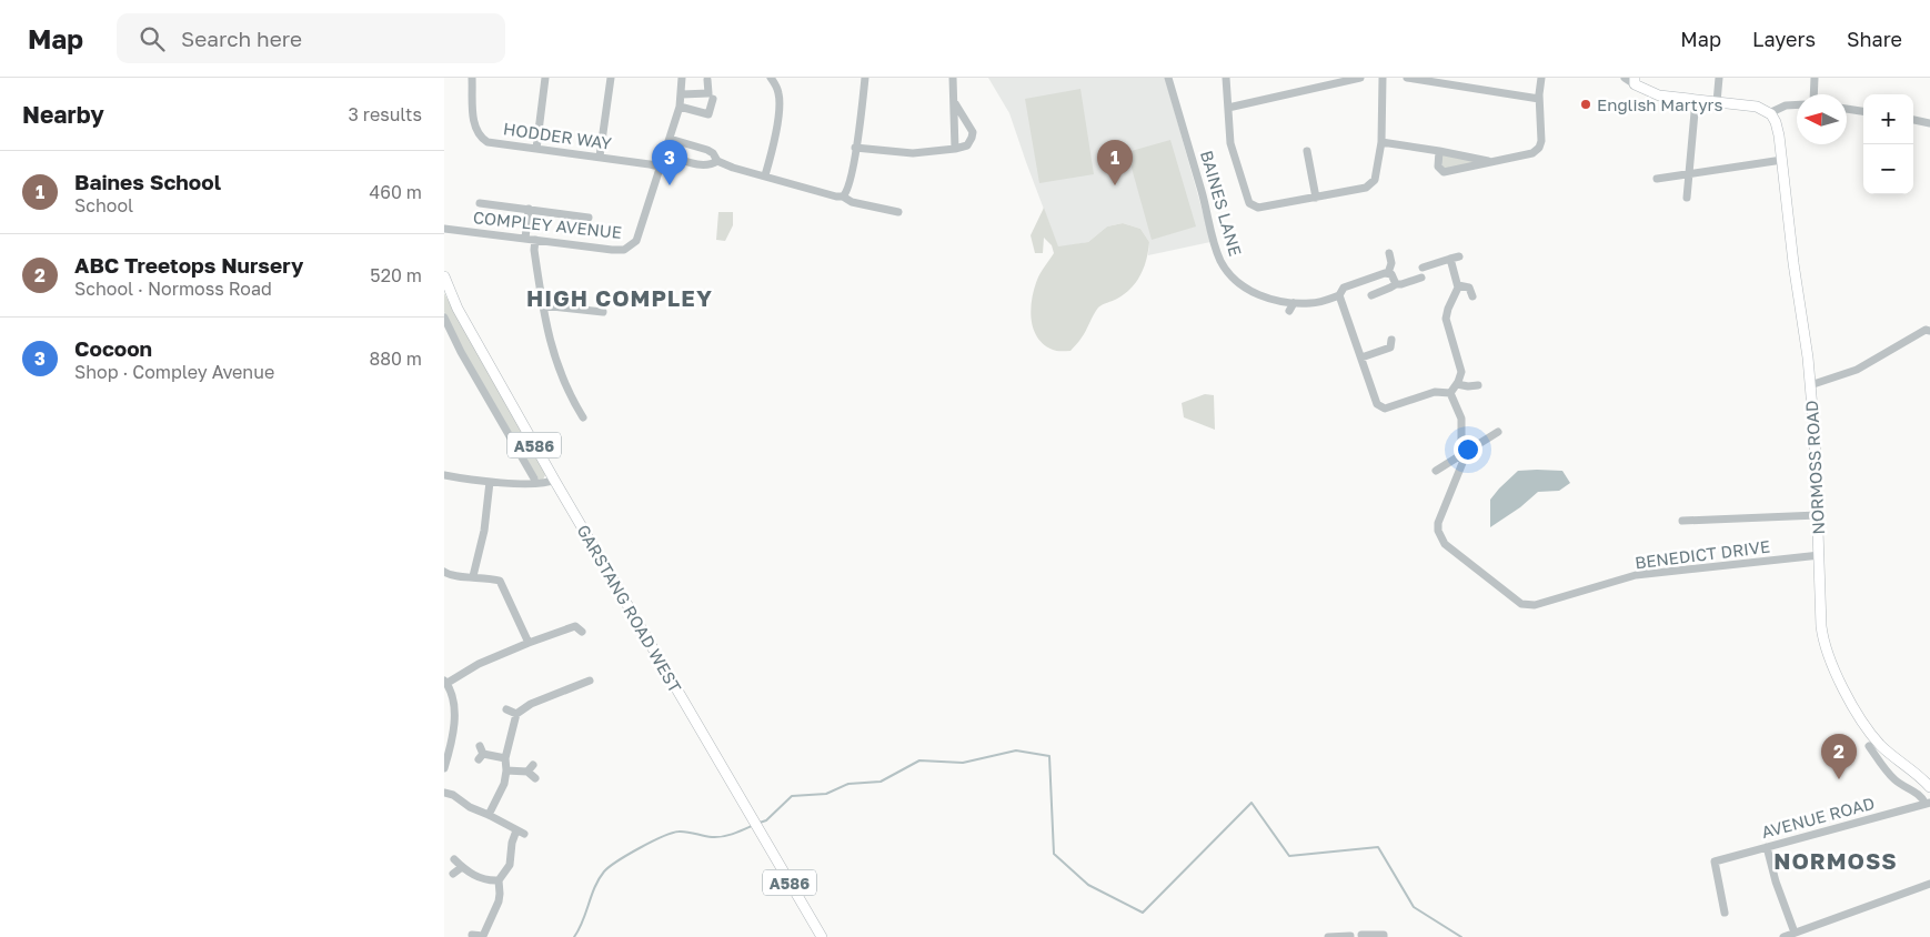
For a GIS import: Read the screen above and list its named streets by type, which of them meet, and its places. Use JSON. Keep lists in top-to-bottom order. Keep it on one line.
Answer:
{"streets":{"main road":["A586","NORMOSS ROAD","GARSTANG ROAD WEST"],"street":["HODDER WAY","BAINES LANE","COMPLEY AVENUE","BENEDICT DRIVE","AVENUE ROAD"]},"crossings":[["HODDER WAY","COMPLEY AVENUE"],["NORMOSS ROAD","BENEDICT DRIVE"]],"districts":["HIGH COMPLEY","NORMOSS"],"places":["English Martyrs"],"north":"left","page":{"header":"Map","search":"Search here","nav":["Map","Layers","Share"],"heading":["Nearby","3 results"],"map_buttons":["+","−"],"pins":["1","3","2"],"list":[{"mark":"1","name":"Baines School","note":"School","value":"460 m"},{"mark":"2","name":"ABC Treetops Nursery","note":"School · Normoss Road","value":"520 m"},{"mark":"3","name":"Cocoon","note":"Shop · Compley Avenue","value":"880 m"}]}}
